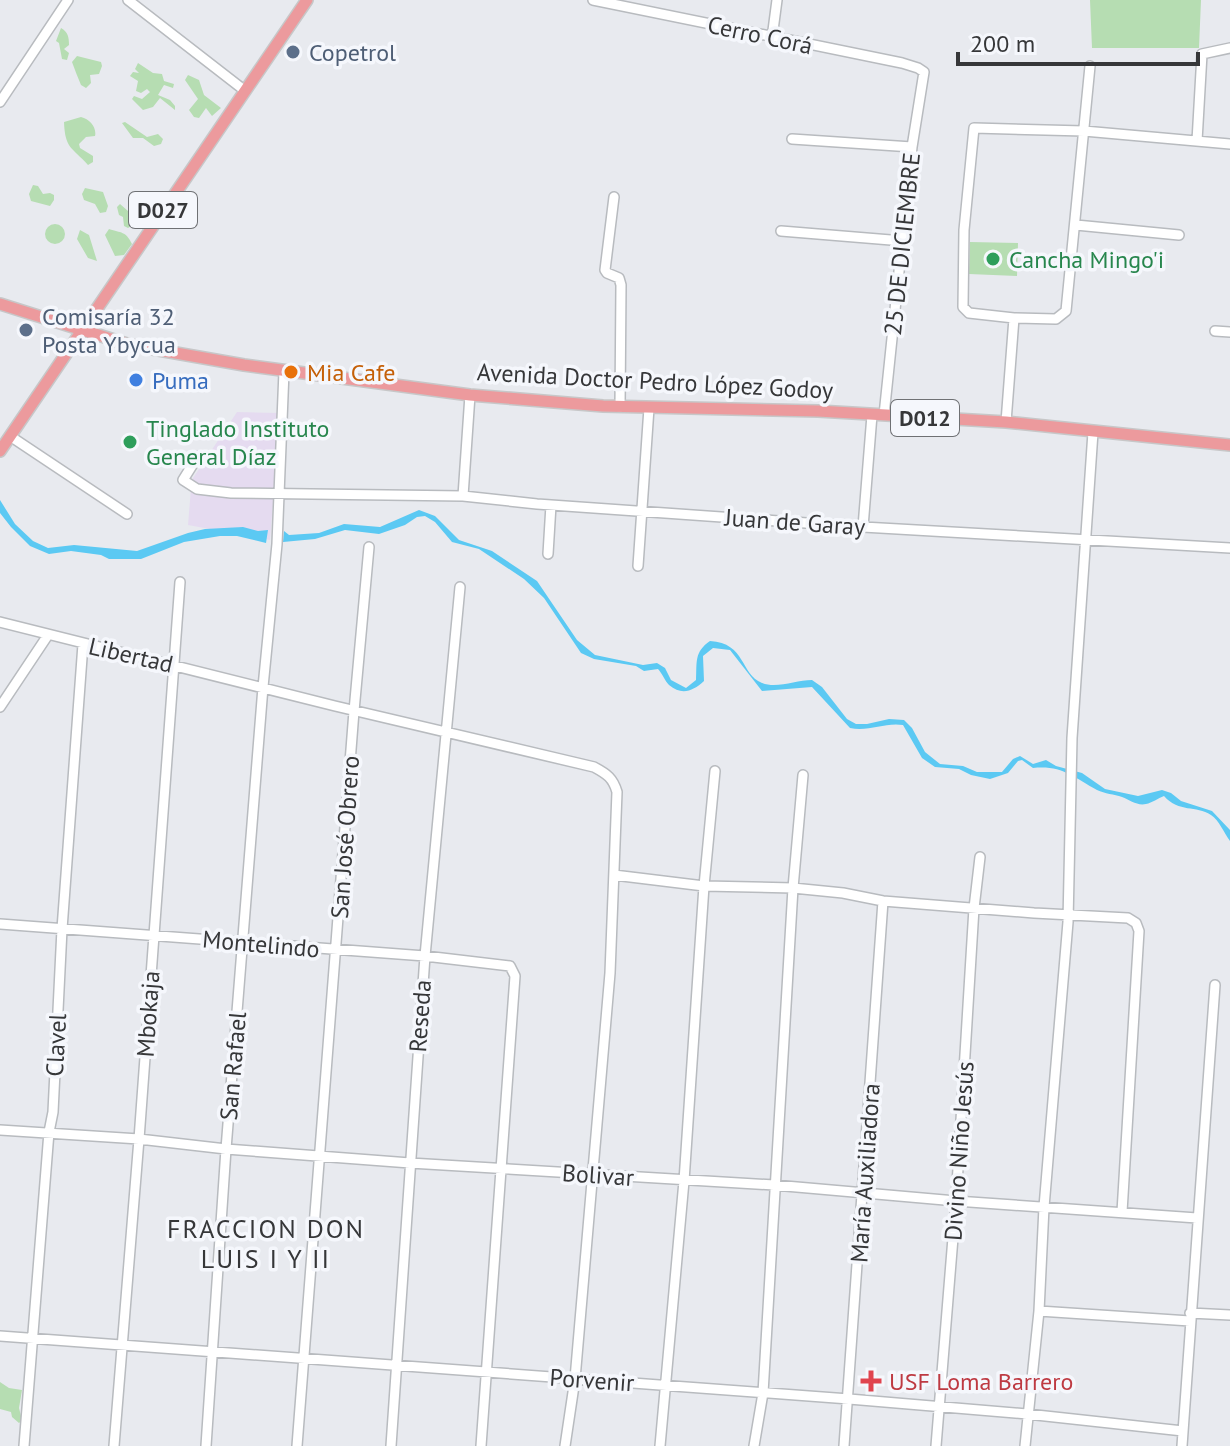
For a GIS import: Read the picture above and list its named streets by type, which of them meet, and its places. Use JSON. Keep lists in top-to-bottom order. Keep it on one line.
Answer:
{"streets":{"main road":["D027","Avenida Doctor Pedro López Godoy","D012"],"street":["Cerro Corá","25 DE DICIEMBRE","Juan de Garay","Libertad","San José Obrero","Montelindo","Mbokaja","Reseda","Clavel","San Rafael","Divino Niño Jesús","María Auxiliadora","Bolivar","Porvenir"]},"crossings":[["Cerro Corá","25 DE DICIEMBRE"],["D027","Avenida Doctor Pedro López Godoy"],["D027","D012"],["25 DE DICIEMBRE","Avenida Doctor Pedro López Godoy"],["25 DE DICIEMBRE","Juan de Garay"],["Avenida Doctor Pedro López Godoy","D012"],["Avenida Doctor Pedro López Godoy","San Rafael"],["Juan de Garay","San Rafael"],["Libertad","San José Obrero"],["Libertad","Mbokaja"],["Libertad","Reseda"],["Libertad","Clavel"],["Libertad","San Rafael"],["Libertad","Bolivar"],["Libertad","Porvenir"],["San José Obrero","Montelindo"],["San José Obrero","Bolivar"],["San José Obrero","Porvenir"],["Montelindo","Mbokaja"],["Montelindo","Reseda"],["Montelindo","Clavel"],["Montelindo","San Rafael"],["Montelindo","Bolivar"],["Mbokaja","Bolivar"],["Mbokaja","Porvenir"],["Reseda","Bolivar"],["Reseda","Porvenir"],["Clavel","Bolivar"],["Clavel","Porvenir"],["San Rafael","Bolivar"],["San Rafael","Porvenir"],["Divino Niño Jesús","Bolivar"],["Divino Niño Jesús","Porvenir"],["María Auxiliadora","Bolivar"],["María Auxiliadora","Porvenir"]],"districts":["FRACCION DON LUIS I Y II"],"places":{"other":["Copetrol","Cancha Mingo'i","Comisaría 32 Posta Ybycua","Mia Cafe","Puma","Tinglado Instituto General Díaz"],"health":["USF Loma Barrero"]},"scale_bar":"200 m"}
